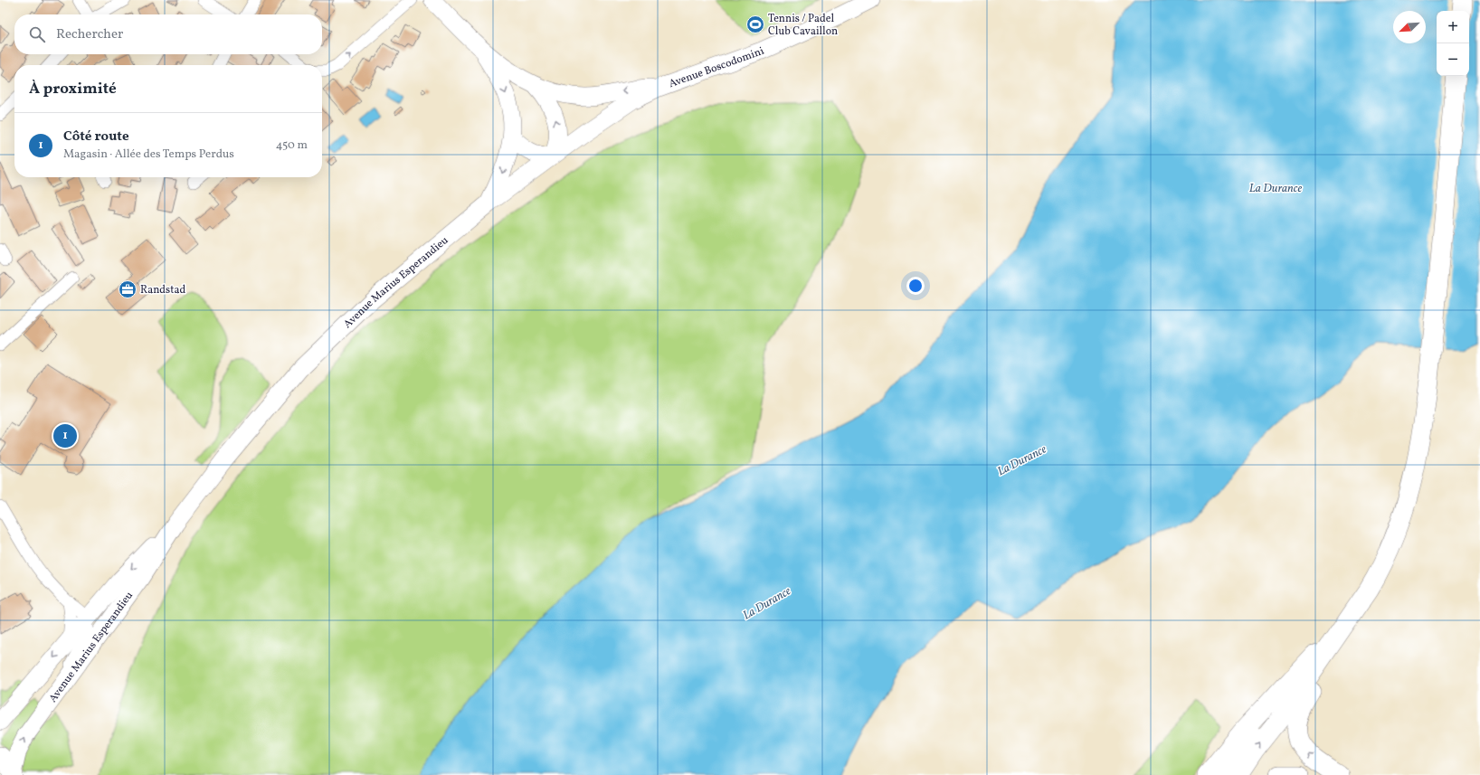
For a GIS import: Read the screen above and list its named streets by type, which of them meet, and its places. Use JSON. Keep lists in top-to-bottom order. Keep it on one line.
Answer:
{"streets":{"main road":["Avenue Boscodomini","Avenue Marius Esperandieu"]},"crossings":[["Avenue Boscodomini","Avenue Marius Esperandieu"]],"water":["La Durance"],"places":{"sports":["Tennis / Padel Club Cavaillon"],"office":["Randstad"]},"north":"bottom left","page":{"map_buttons":["+","−"],"search":"Rechercher","heading":"À proximité","list":[{"mark":"1","name":"Côté route","note":"Magasin · Allée des Temps Perdus","value":"450 m"}],"pins":"1"}}
